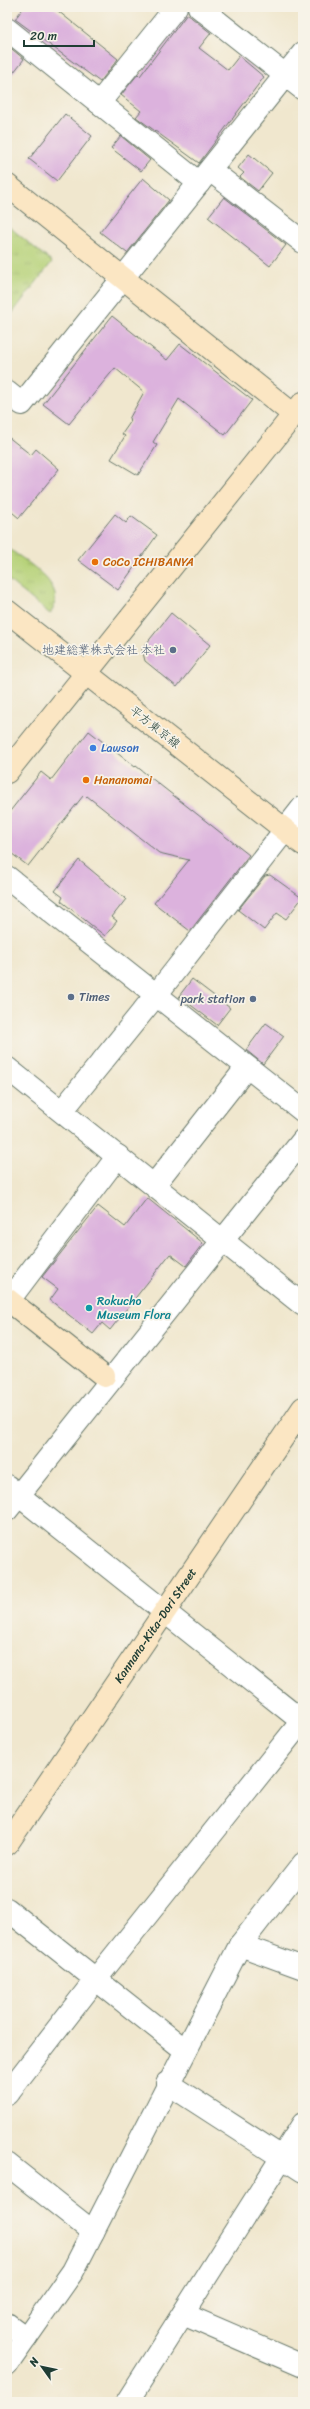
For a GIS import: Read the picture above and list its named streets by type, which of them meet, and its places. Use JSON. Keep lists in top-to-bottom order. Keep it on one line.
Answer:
{"streets":{"street":["平方東京線","Kannana-Kita-Dori Street"]},"places":["CoCo ICHIBANYA","地建総業株式会社 本社","Lawson","Hananomai","Times","park station","Rokucho Museum Flora"],"scale_bar":"20 m","north":"top left"}
